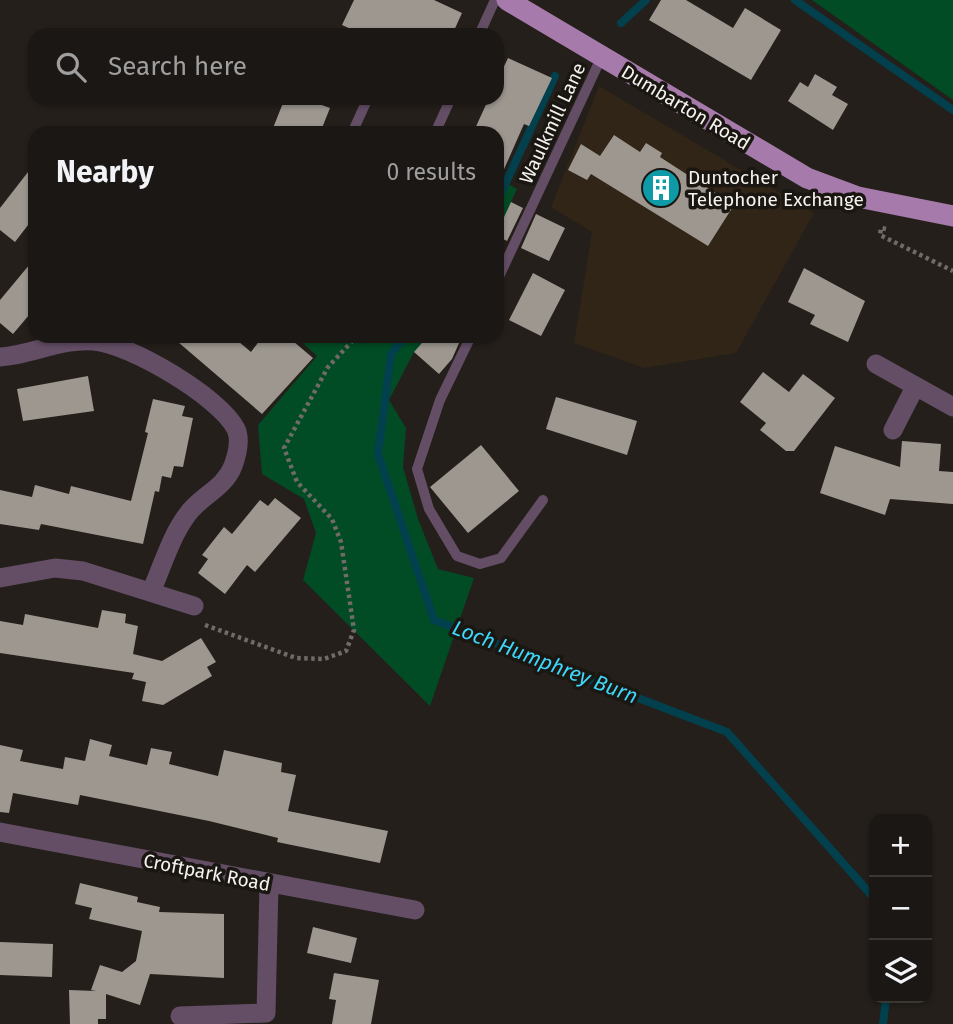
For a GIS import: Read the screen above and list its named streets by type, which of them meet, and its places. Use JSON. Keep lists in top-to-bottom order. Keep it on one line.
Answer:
{"streets":{"main road":["Dumbarton Road"],"street":["Croftpark Road"],"lane":["Waulkmill Lane"]},"crossings":[["Dumbarton Road","Waulkmill Lane"]],"water":["Loch Humphrey Burn"],"places":{"building":["Duntocher Telephone Exchange"]},"page":{"search":"Search here","heading":["Nearby","0 results"],"map_buttons":["+","−"]}}
